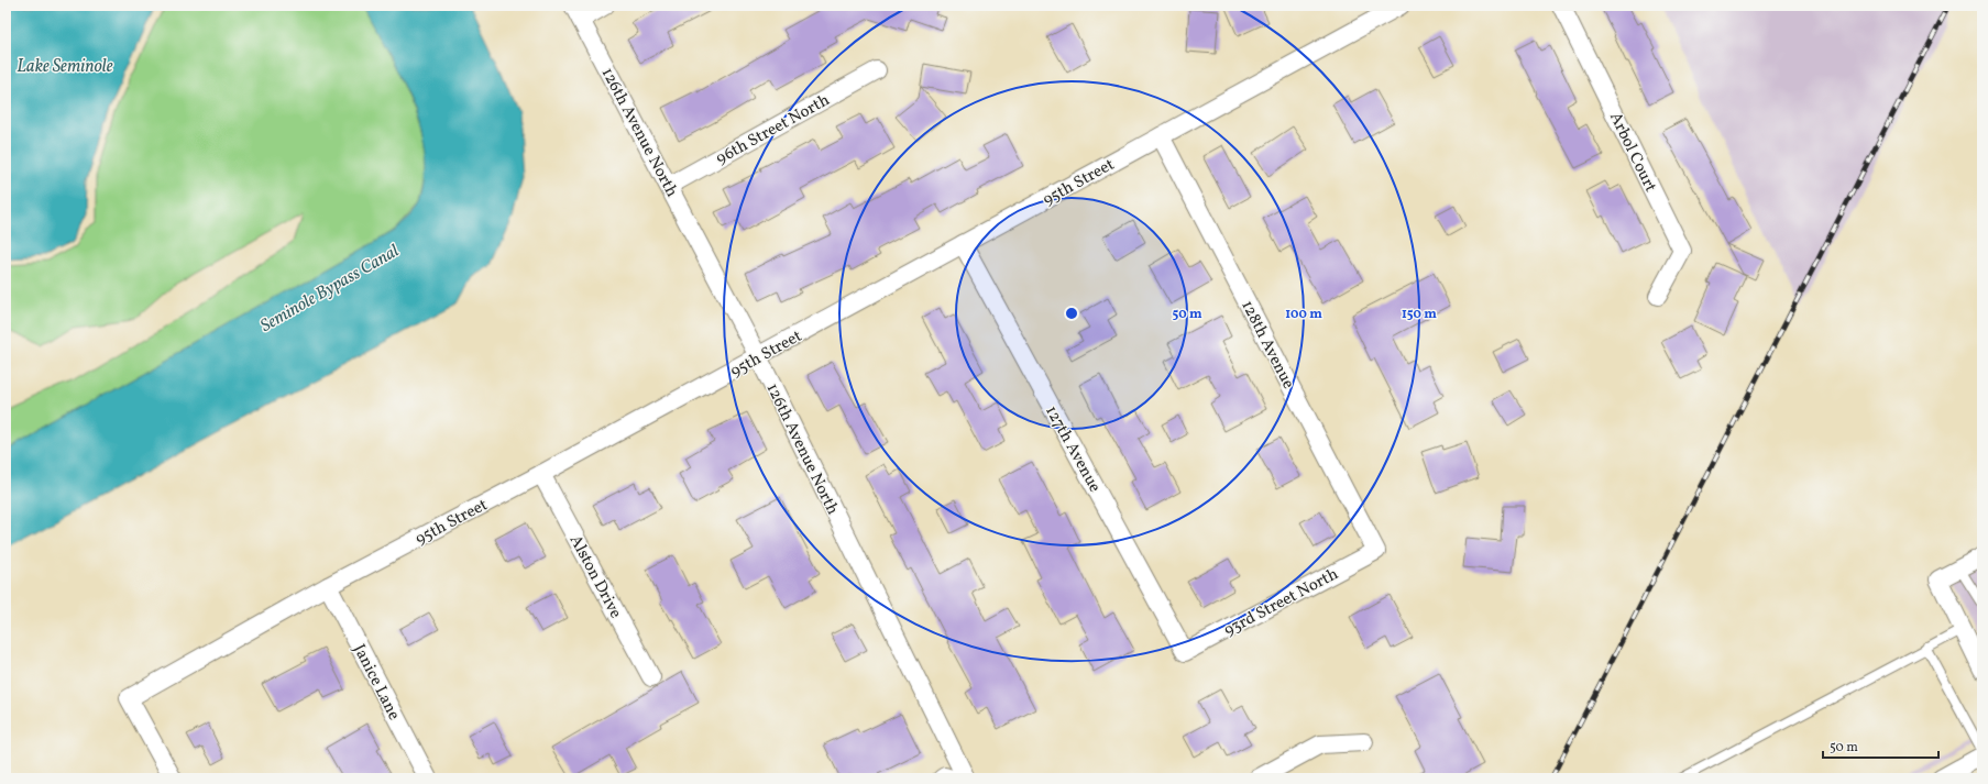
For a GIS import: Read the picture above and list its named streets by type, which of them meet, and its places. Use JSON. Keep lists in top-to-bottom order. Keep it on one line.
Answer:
{"streets":{"street":["96th Street North","126th Avenue North","Arbol Court","95th Street","128th Avenue","127th Avenue","Alston Drive","93rd Street North","Janice Lane"]},"crossings":[["96th Street North","126th Avenue North"],["126th Avenue North","95th Street"],["95th Street","128th Avenue"],["95th Street","127th Avenue"],["95th Street","Alston Drive"],["95th Street","Janice Lane"],["128th Avenue","93rd Street North"],["127th Avenue","93rd Street North"]],"water":["Lake Seminole","Seminole Bypass Canal"],"scale_bar":"50 m","rings":["50 m","100 m","150 m"]}
